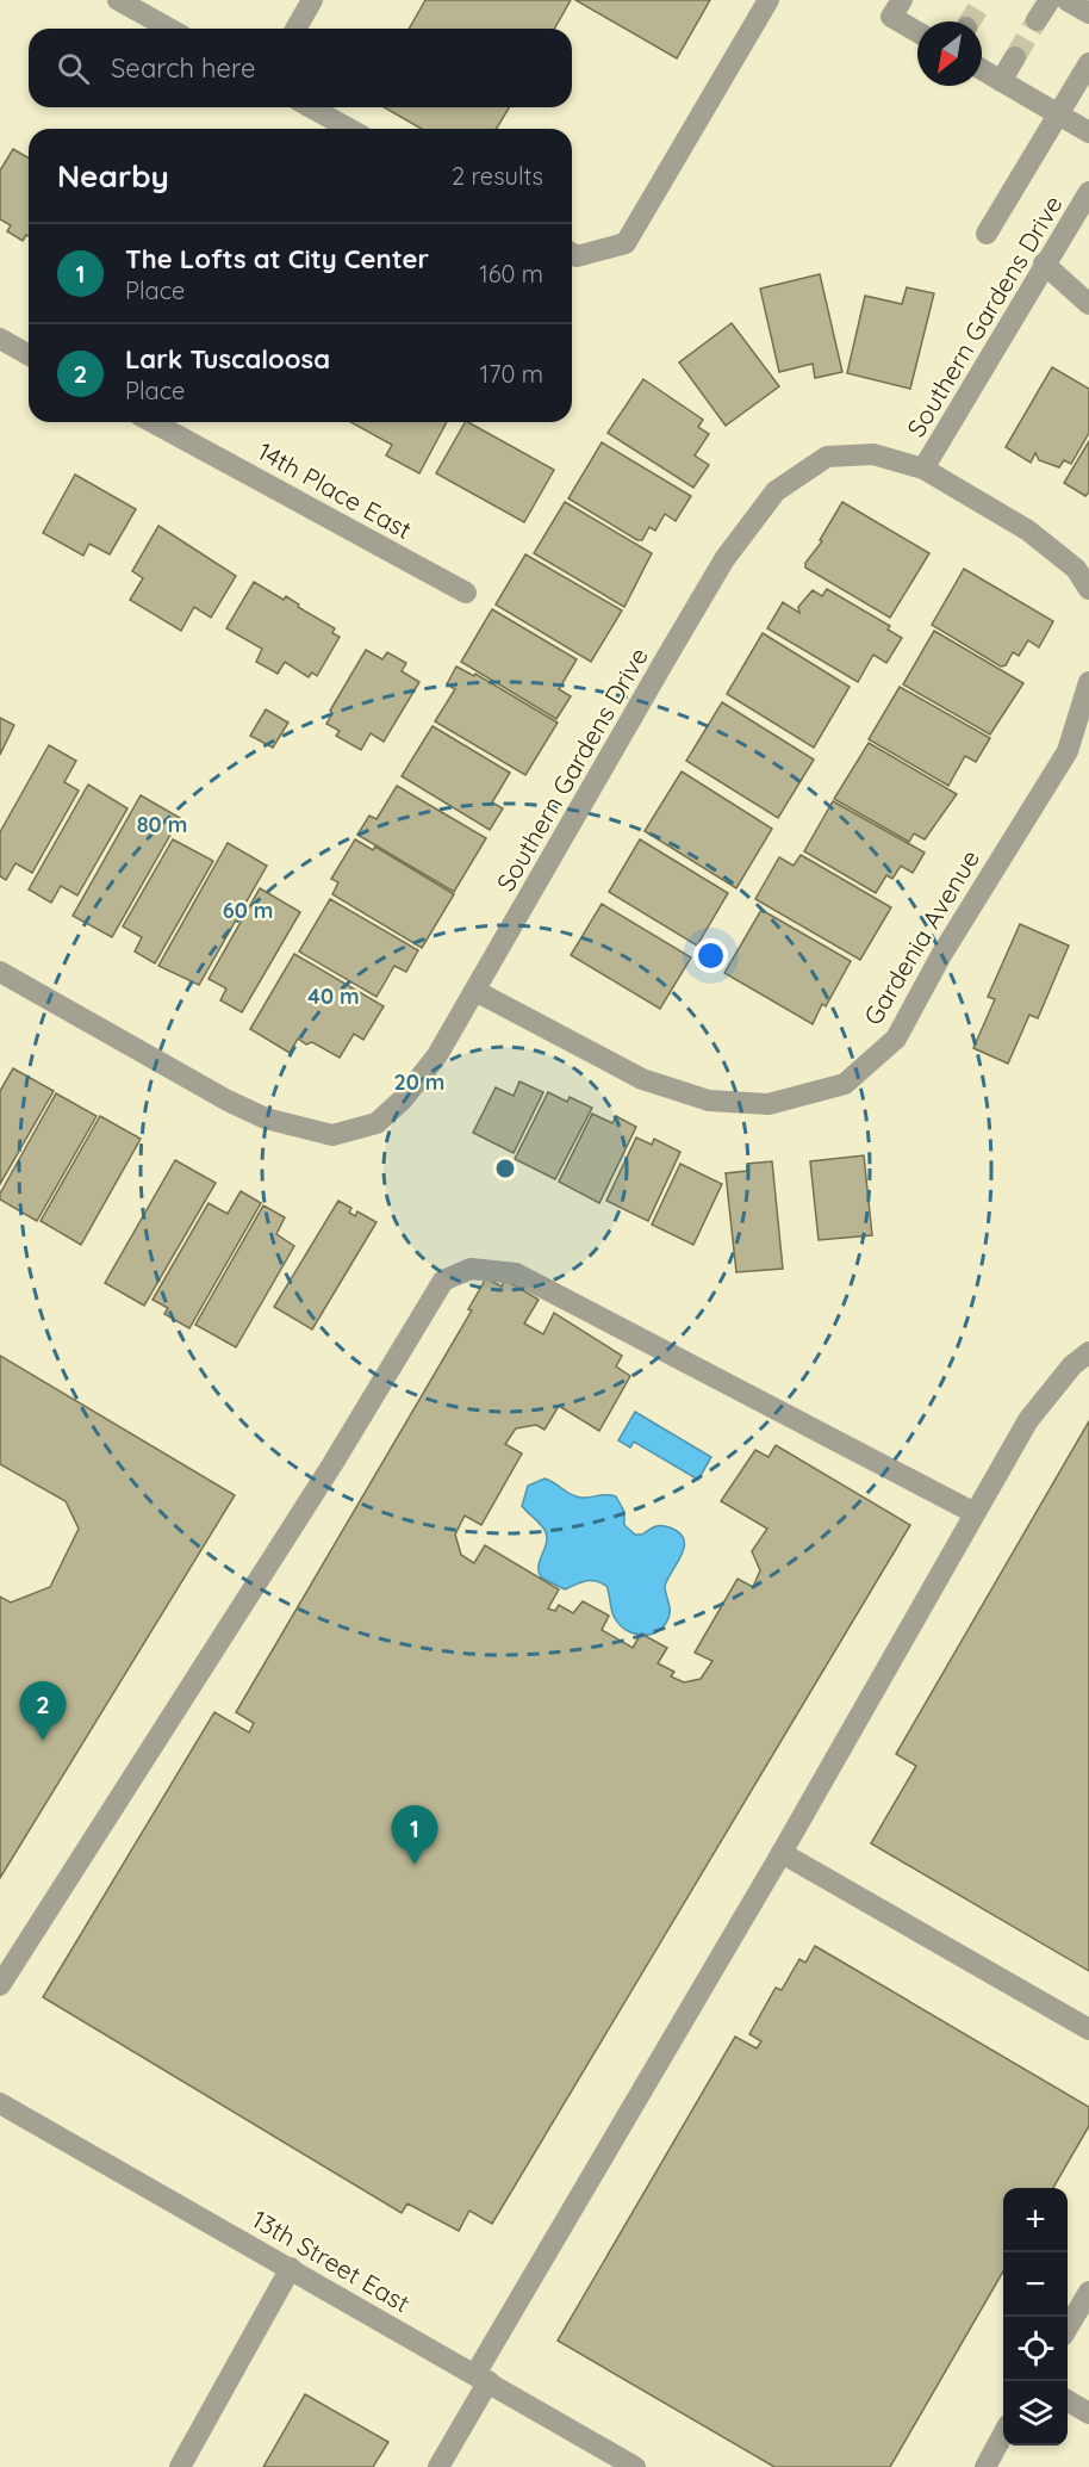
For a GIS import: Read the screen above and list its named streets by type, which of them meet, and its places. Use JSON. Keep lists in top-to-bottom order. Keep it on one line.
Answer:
{"streets":{"street":["Southern Gardens Drive","14th Place East","Gardenia Avenue","13th Street East"]},"crossings":[["Southern Gardens Drive","Gardenia Avenue"]],"north":"bottom left","page":{"search":"Search here","heading":["Nearby","2 results"],"list":[{"mark":"1","name":"The Lofts at City Center","note":"Place","value":"160 m"},{"mark":"2","name":"Lark Tuscaloosa","note":"Place","value":"170 m"}],"pins":["2","1"],"map_buttons":["+","−"]},"rings":["80 m","60 m","40 m","20 m"]}
